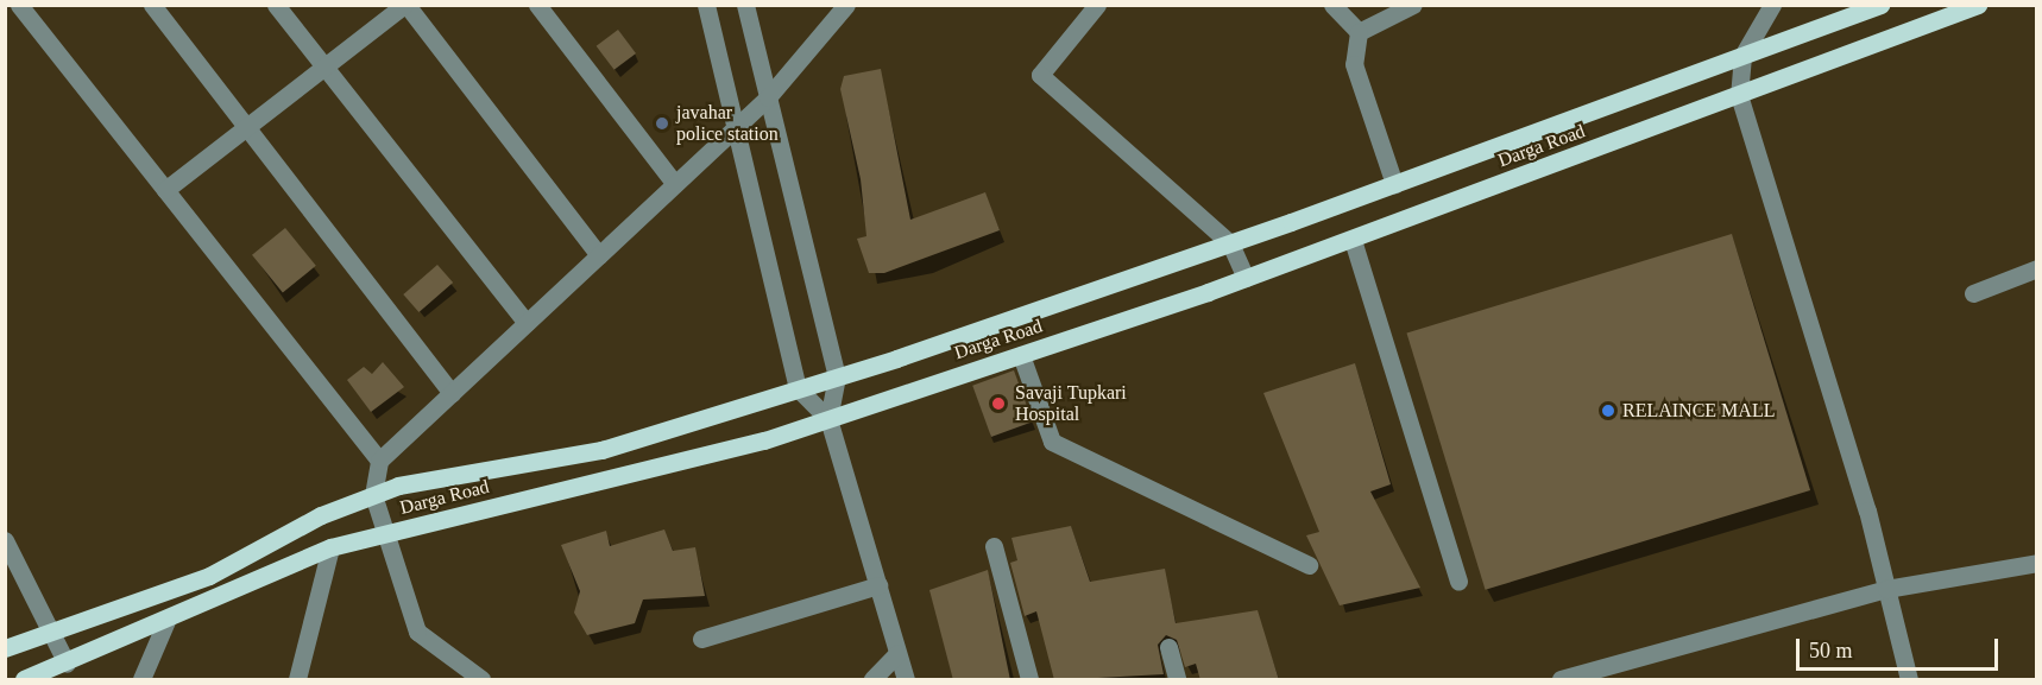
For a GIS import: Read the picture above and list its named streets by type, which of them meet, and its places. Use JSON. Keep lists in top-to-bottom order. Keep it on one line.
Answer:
{"streets":{"main road":["Darga Road"]},"places":["javahar police station","Savaji Tupkari Hospital","RELAINCE MALL"],"scale_bar":"50 m"}
